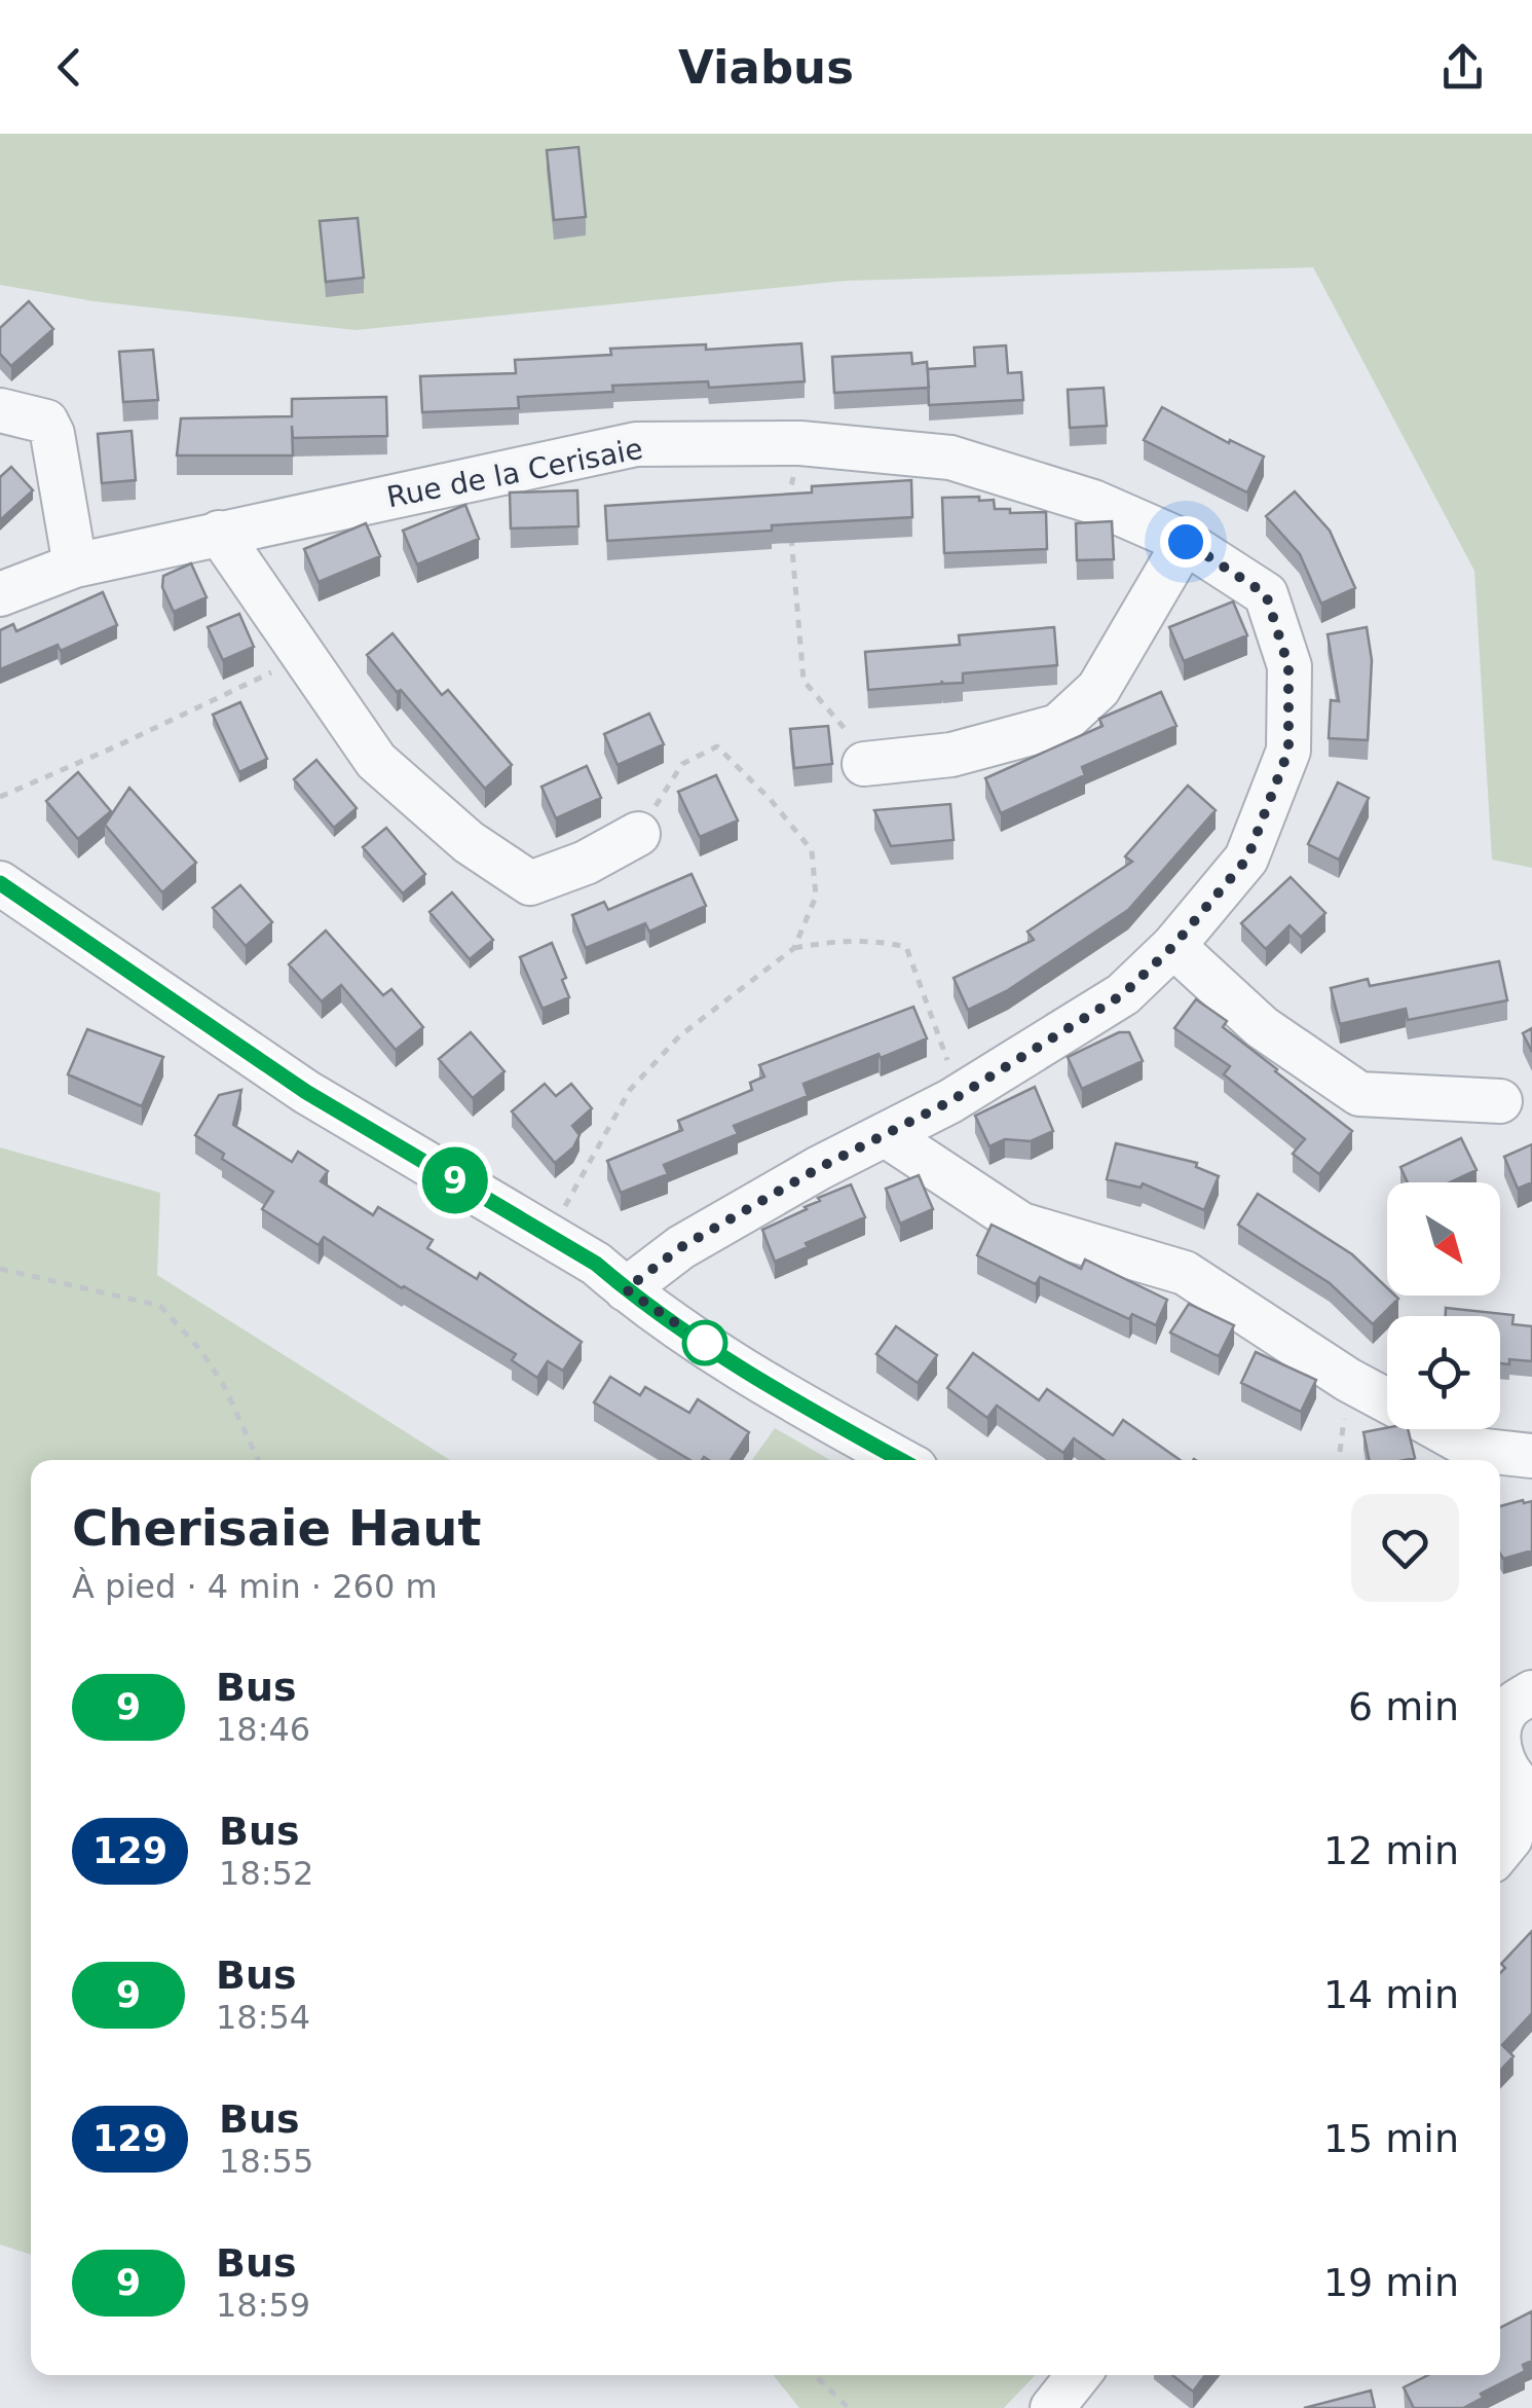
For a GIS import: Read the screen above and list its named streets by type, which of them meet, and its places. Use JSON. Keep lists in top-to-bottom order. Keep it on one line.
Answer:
{"streets":{"street":["Rue de la Cerisaie"]},"lines":["bus line 9"],"north":"bottom right","page":{"header":"Viabus","on_map":"9","heading":["Cherisaie Haut","À pied · 4 min · 260 m"],"list":[{"mark":"9","name":"Bus","note":"18:46","value":"6 min"},{"mark":"129","name":"Bus","note":"18:52","value":"12 min"},{"mark":"9","name":"Bus","note":"18:54","value":"14 min"},{"mark":"129","name":"Bus","note":"18:55","value":"15 min"},{"mark":"9","name":"Bus","note":"18:59","value":"19 min"}]}}
